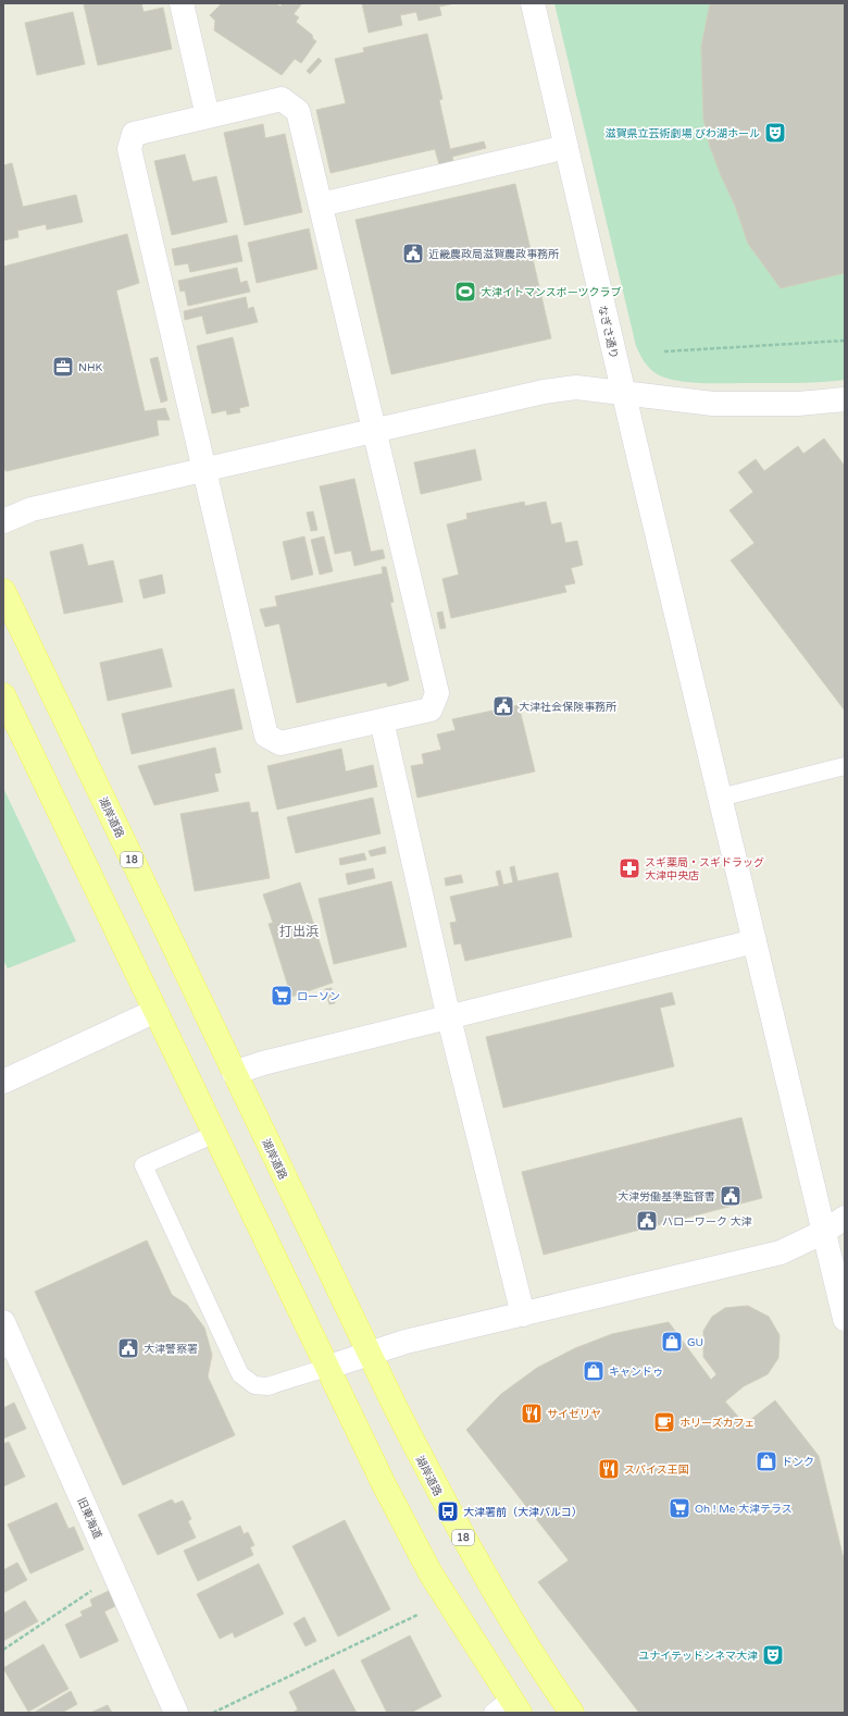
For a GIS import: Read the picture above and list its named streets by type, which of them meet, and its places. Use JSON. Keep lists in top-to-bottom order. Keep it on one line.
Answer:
{"streets":{"main road":["湖岸道路","18"],"street":["なぎさ通り","旧東海道"]},"districts":["打出浜"],"places":{"theatre":["滋賀県立芸術劇場 びわ湖ホール","ユナイテッドシネマ大津"],"public building":["近畿農政局滋賀農政事務所","大津社会保険事務所","大津労働基準監督書","ハローワーク 大津","大津警察署"],"sports":["大津イトマンスポーツクラブ"],"office":["NHK"],"pharmacy":["スギ薬局・スギドラッグ 大津中央店"],"supermarket":["ローソン","Oh ! Me 大津テラス"],"shop":["GU","キャンドゥ","ドンク"],"restaurant":["サイゼリヤ","スパイス王国"],"cafe":["ホリーズカフェ"],"bus stop":["大津署前（大津パルコ）"]}}
